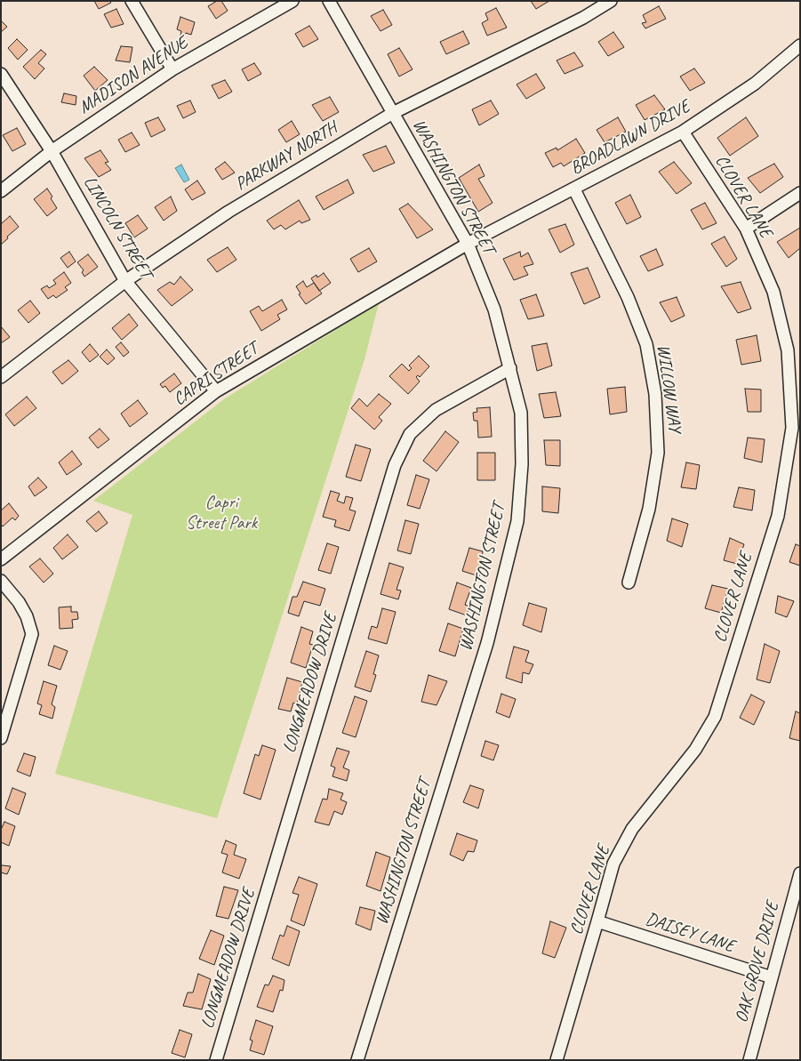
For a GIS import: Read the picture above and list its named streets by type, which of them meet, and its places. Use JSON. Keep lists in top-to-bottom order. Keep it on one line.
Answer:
{"streets":{"street":["MADISON AVENUE","BROADLAWN DRIVE","PARKWAY NORTH","WASHINGTON STREET","CLOVER LANE","LINCOLN STREET","CAPRI STREET","WILLOW WAY","LONGMEADOW DRIVE","DAISEY LANE","OAK GROVE DRIVE"]},"crossings":[["MADISON AVENUE","LINCOLN STREET"],["BROADLAWN DRIVE","WASHINGTON STREET"],["BROADLAWN DRIVE","CLOVER LANE"],["BROADLAWN DRIVE","CAPRI STREET"],["BROADLAWN DRIVE","WILLOW WAY"],["PARKWAY NORTH","WASHINGTON STREET"],["PARKWAY NORTH","LINCOLN STREET"],["WASHINGTON STREET","CAPRI STREET"],["WASHINGTON STREET","LONGMEADOW DRIVE"],["CLOVER LANE","DAISEY LANE"],["LINCOLN STREET","CAPRI STREET"],["DAISEY LANE","OAK GROVE DRIVE"]],"parks":["Capri Street Park"]}
